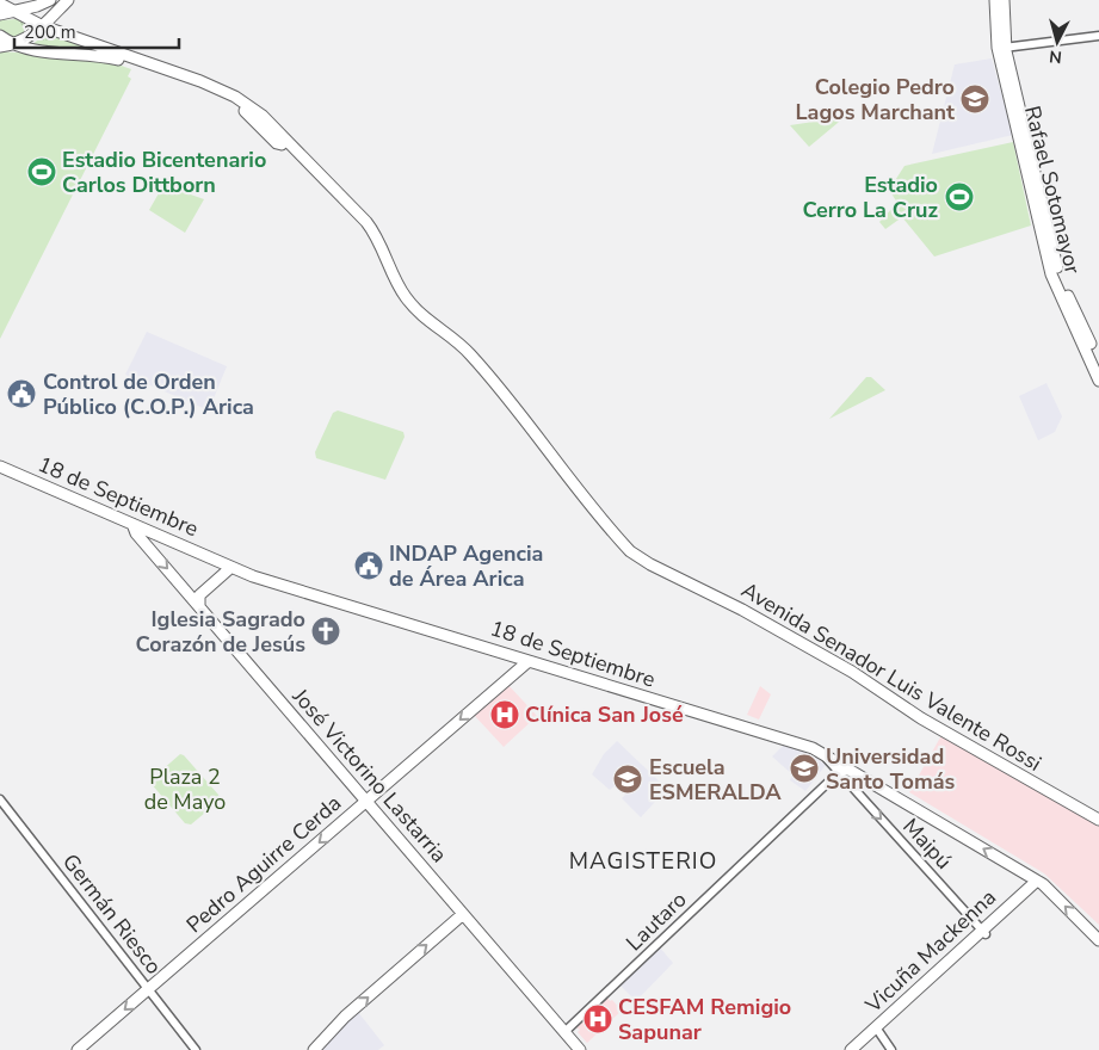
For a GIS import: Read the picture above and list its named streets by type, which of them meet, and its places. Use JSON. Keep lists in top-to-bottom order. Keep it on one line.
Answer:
{"streets":{"main road":["Rafael Sotomayor","18 de Septiembre","Avenida Senador Luis Valente Rossi","José Victorino Lastarria","Pedro Aguirre Cerda","Vicuña Mackenna"],"street":["Maipú","Germán Riesco","Lautaro"]},"crossings":[["18 de Septiembre","José Victorino Lastarria"],["18 de Septiembre","Maipú"],["18 de Septiembre","Pedro Aguirre Cerda"],["18 de Septiembre","Vicuña Mackenna"],["José Victorino Lastarria","Pedro Aguirre Cerda"],["José Victorino Lastarria","Lautaro"],["Maipú","Lautaro"],["Maipú","Vicuña Mackenna"],["Pedro Aguirre Cerda","Germán Riesco"]],"one_way":["Maipú","Pedro Aguirre Cerda"],"districts":["MAGISTERIO"],"parks":["Plaza 2 de Mayo"],"places":{"school or university":["Colegio Pedro Lagos Marchant","Universidad Santo Tomás","Escuela ESMERALDA"],"sports":["Estadio Bicentenario Carlos Dittborn","Estadio Cerro La Cruz"],"public building":["Control de Orden Público (C.O.P.) Arica","INDAP Agencia de Área Arica"],"church":["Iglesia Sagrado Corazón de Jesús"],"hospital":["Clínica San José","CESFAM Remigio Sapunar"]},"scale_bar":"200 m","north":"bottom"}
